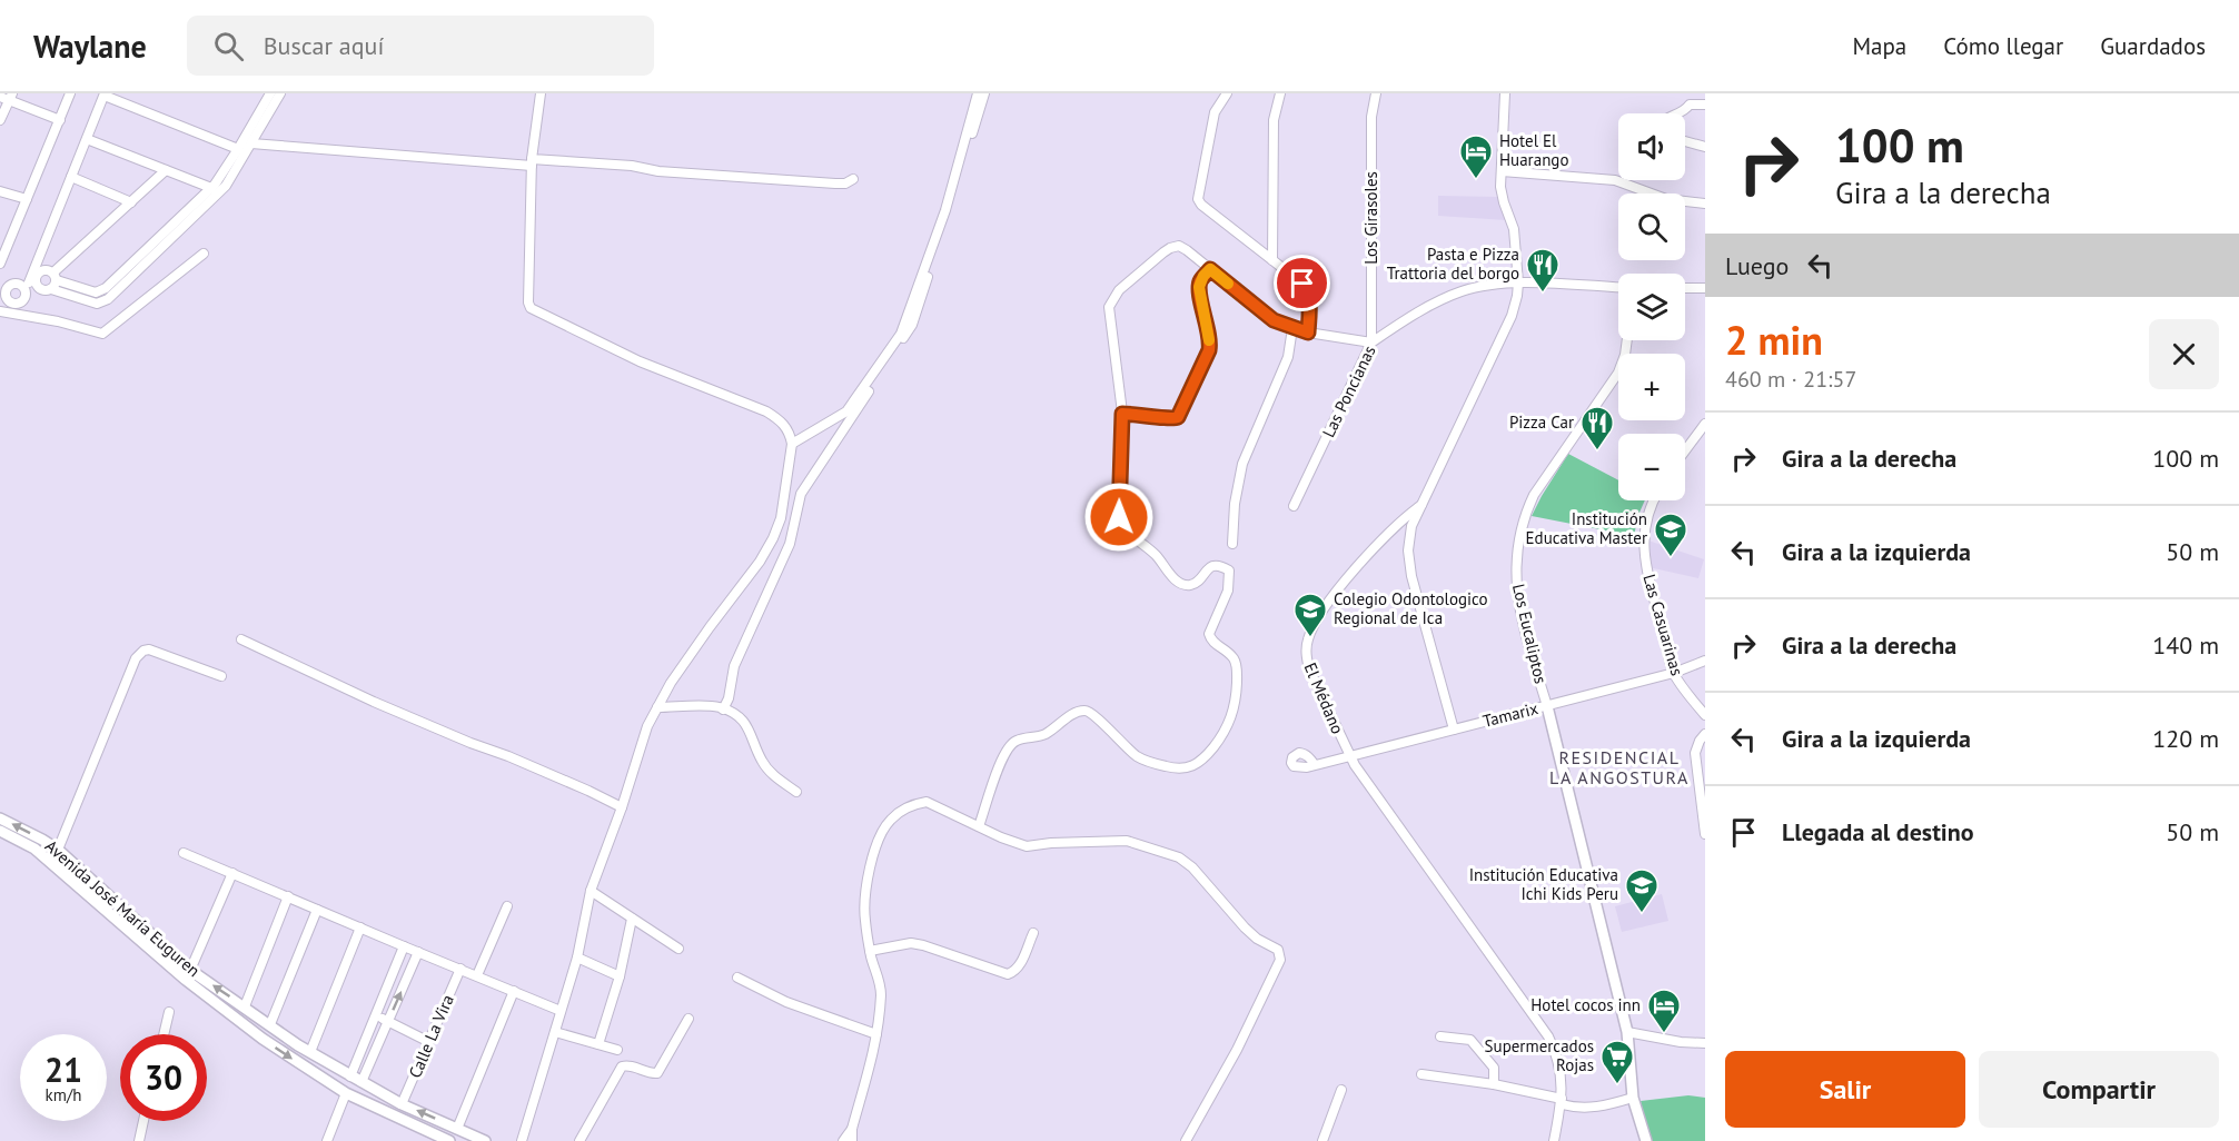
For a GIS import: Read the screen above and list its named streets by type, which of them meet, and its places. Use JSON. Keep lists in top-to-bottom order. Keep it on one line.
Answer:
{"streets":{"street":["Los Girasoles","Las Poncianas","Las Casuarinas","Los Eucaliptos","El Médano","Tamarix","Avenida José María Euguren","Calle La Vira"]},"crossings":[["Los Girasoles","Las Poncianas"],["Las Poncianas","El Médano"],["Las Casuarinas","Tamarix"],["Los Eucaliptos","Tamarix"],["El Médano","Tamarix"],["Avenida José María Euguren","Calle La Vira"]],"districts":["RESIDENCIAL LA ANGOSTURA"],"places":{"hotel":["Hotel El Huarango","Hotel cocos inn"],"restaurant":["Pasta e Pizza Trattoria del borgo","Pizza Car"],"school or university":["Institución Educativa Master","Colegio Odontologico Regional de Ica","Institución Educativa Ichi Kids Peru"],"supermarket":["Supermercados Rojas"]},"page":{"header":"Waylane","search":"Buscar aquí","nav":["Mapa","Cómo llegar","Guardados"],"turn":["100 m","Gira a la derecha"],"map_buttons":["+","−"],"then":"Luego","heading":["2 min","460 m · 21:57"],"list":[{"name":"Gira a la derecha","value":"100 m"},{"name":"Gira a la izquierda","value":"50 m"},{"name":"Gira a la derecha","value":"140 m"},{"name":"Gira a la izquierda","value":"120 m"},{"name":"Llegada al destino","value":"50 m"}],"speed":"21 km/h","limit":"30","buttons":["Salir","Compartir"]}}
